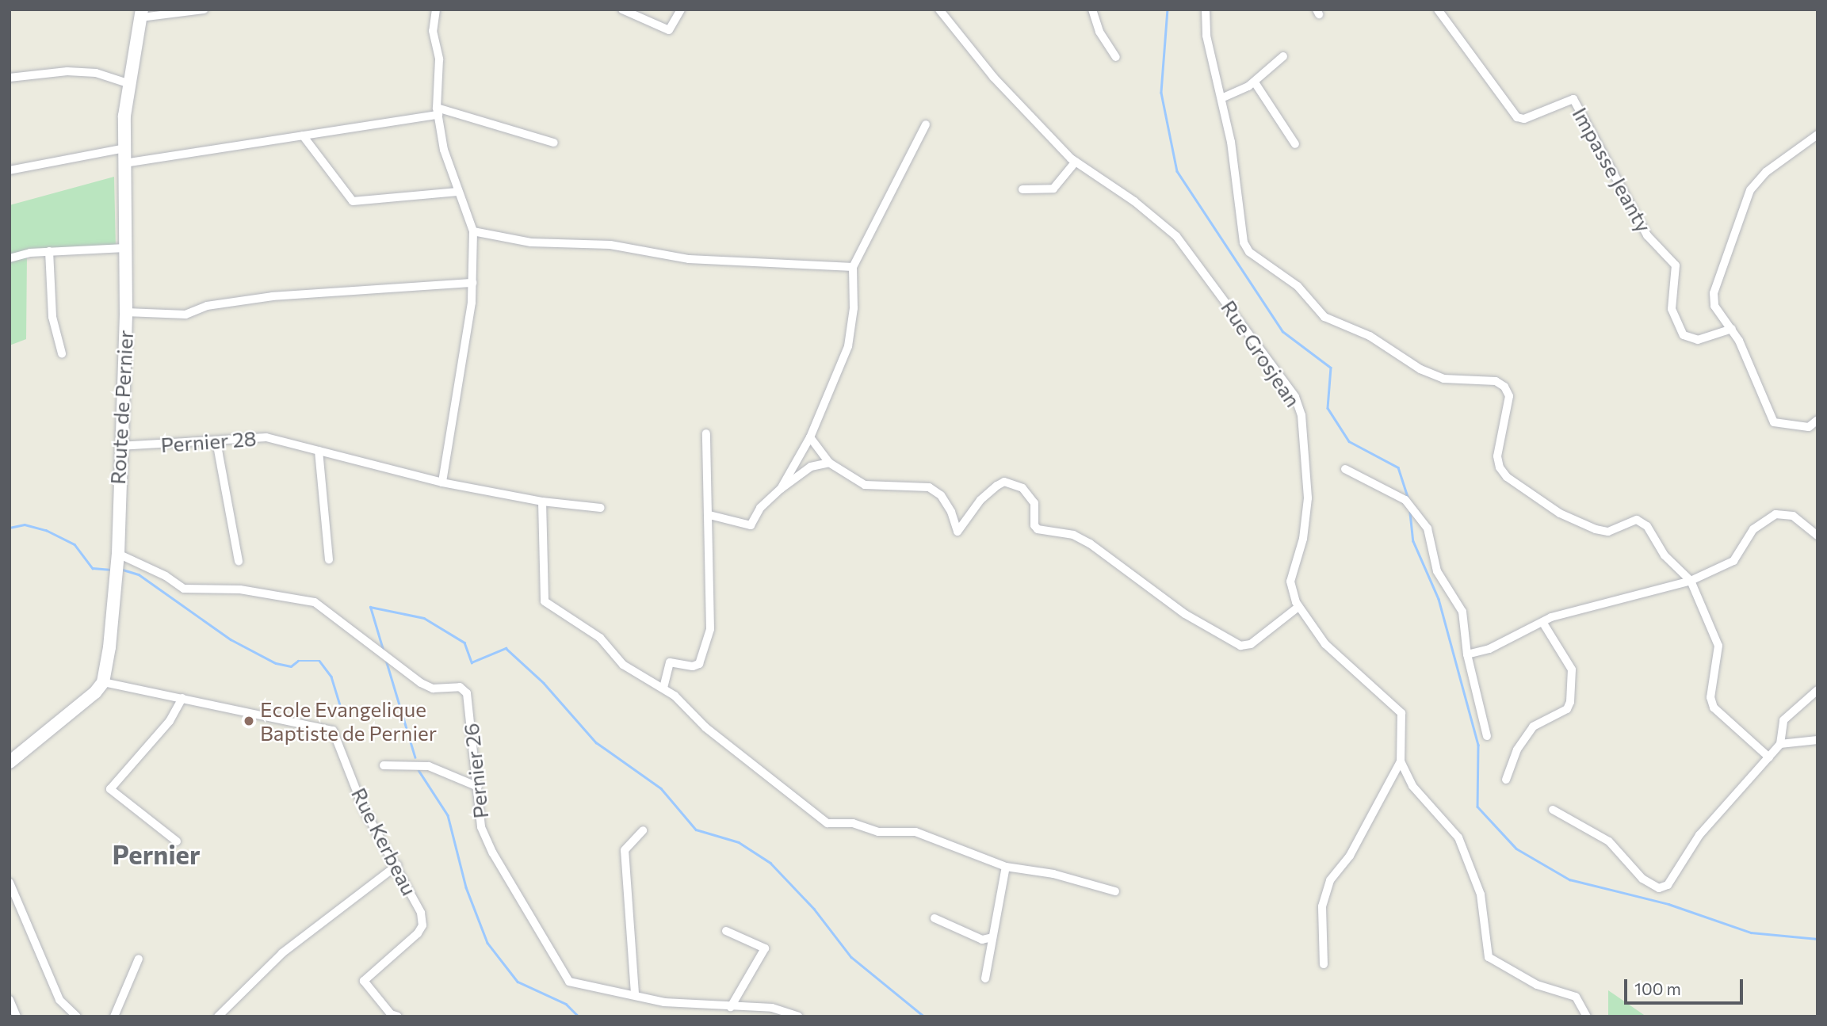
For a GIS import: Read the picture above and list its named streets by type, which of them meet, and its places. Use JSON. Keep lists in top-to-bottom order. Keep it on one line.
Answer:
{"streets":{"street":["Impasse Jeanty","Rue Grosjean","Route de Pernier","Pernier 28","Pernier 26","Rue Kerbeau"]},"crossings":[["Route de Pernier","Pernier 28"],["Route de Pernier","Pernier 26"],["Route de Pernier","Rue Kerbeau"]],"districts":["Pernier"],"places":["Ecole Evangelique Baptiste de Pernier"],"scale_bar":"100 m"}
